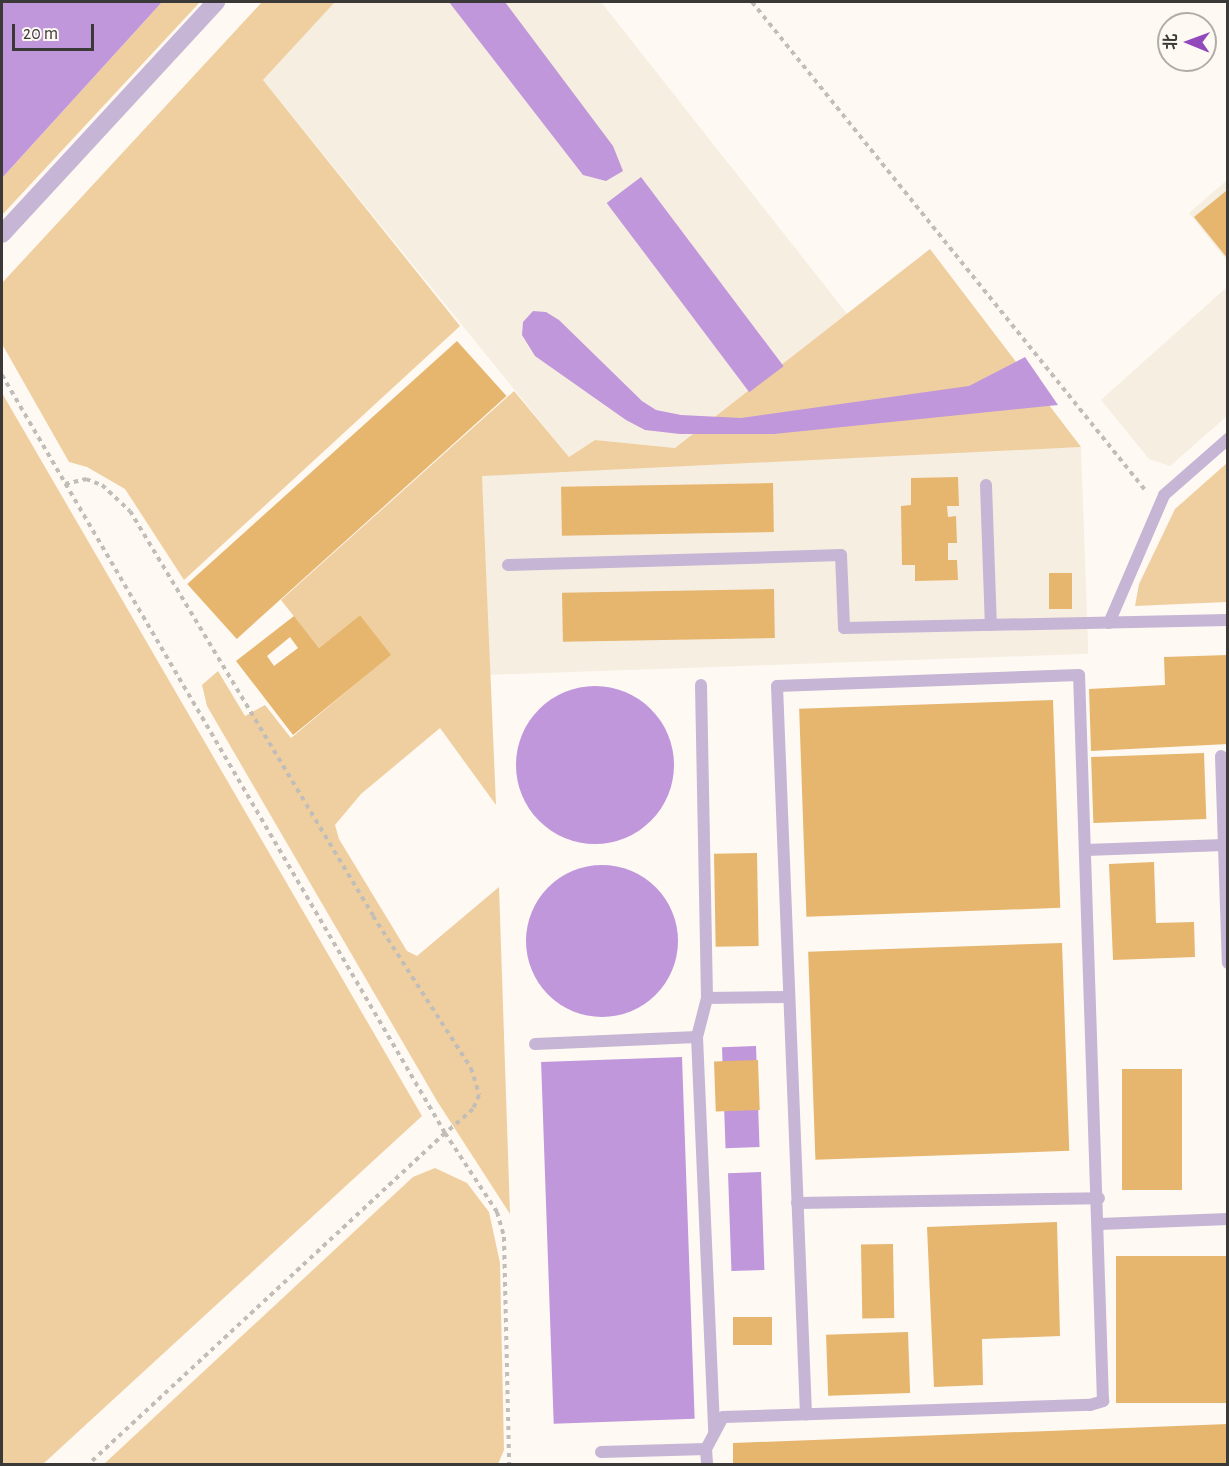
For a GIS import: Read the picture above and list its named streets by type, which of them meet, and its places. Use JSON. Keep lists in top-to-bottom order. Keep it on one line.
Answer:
{"scale_bar":"20 m","north":"left"}
